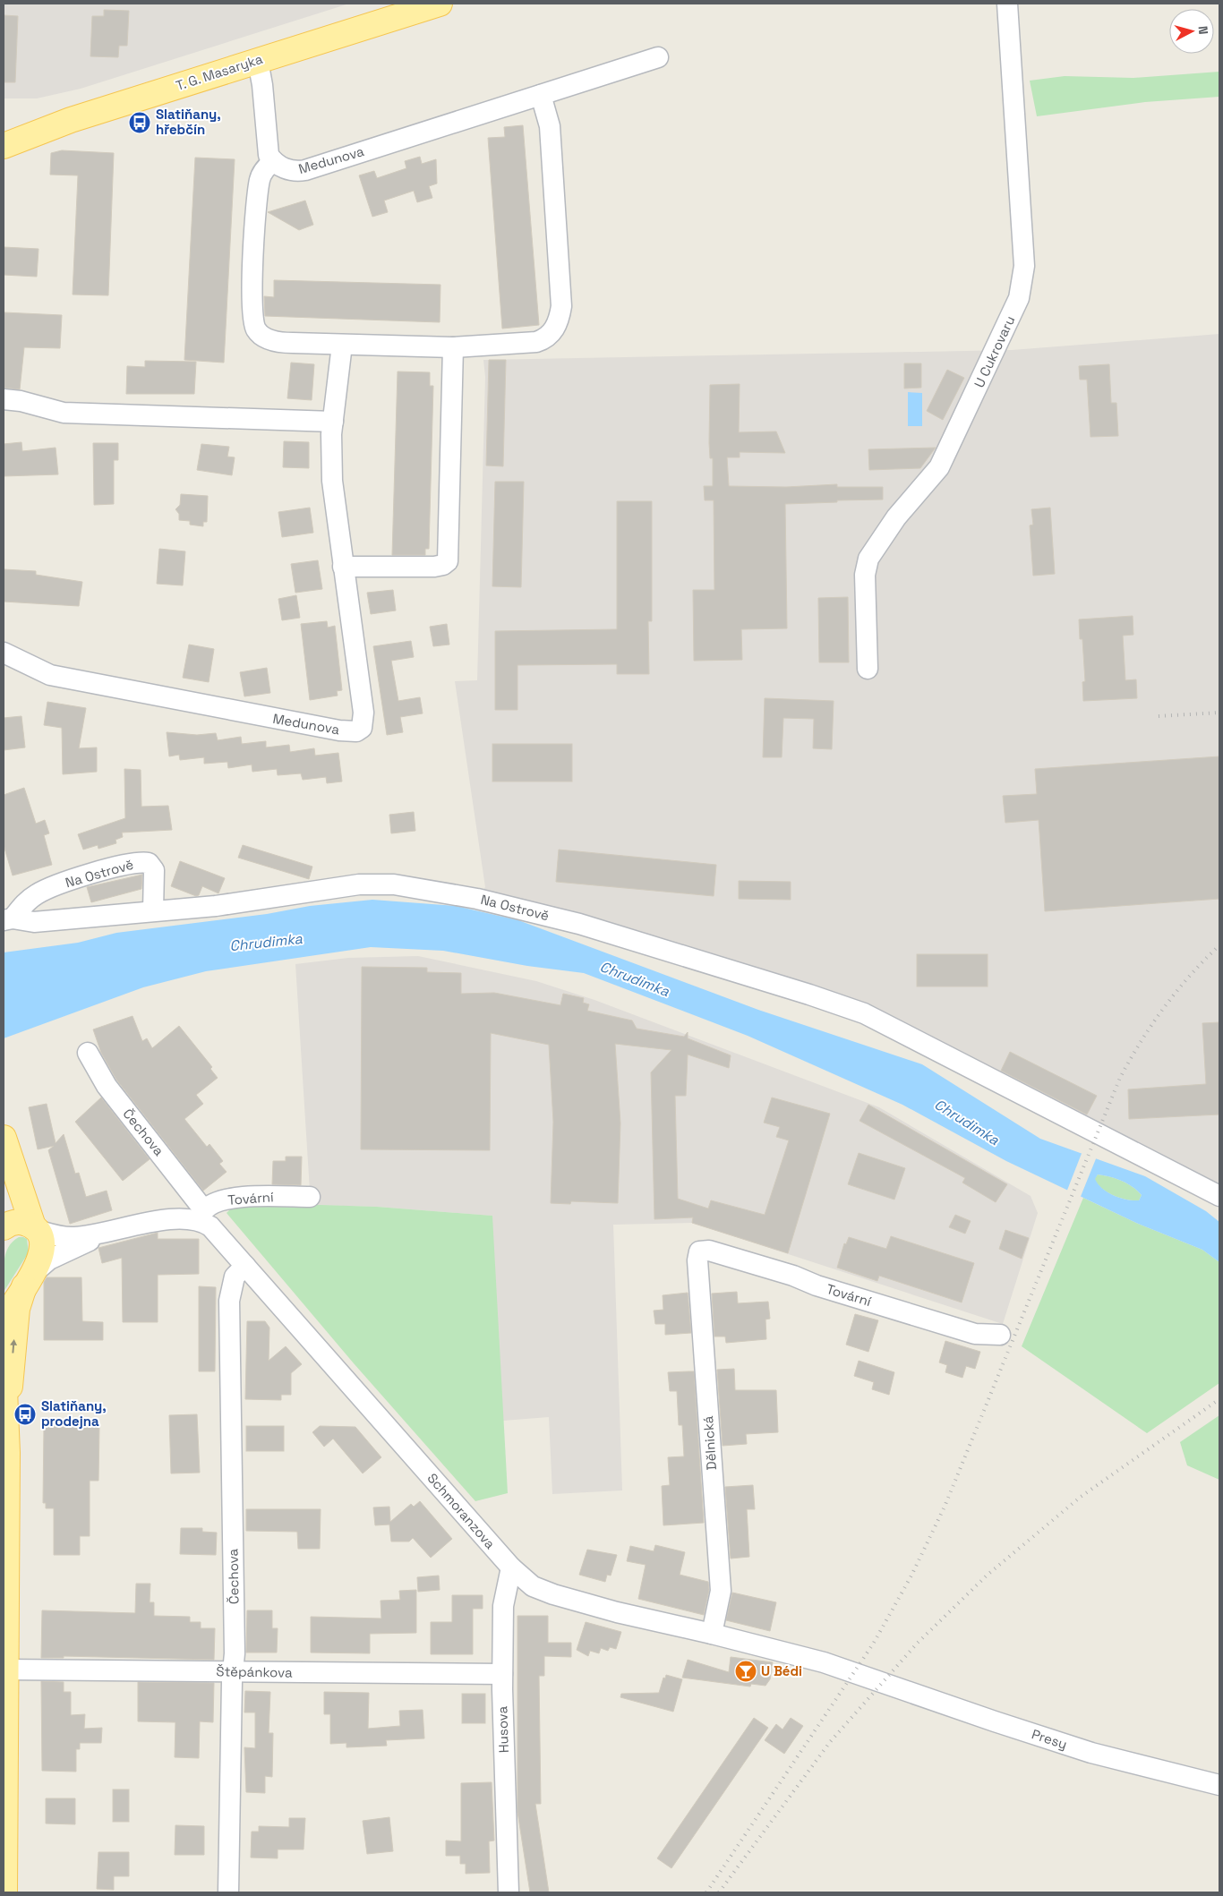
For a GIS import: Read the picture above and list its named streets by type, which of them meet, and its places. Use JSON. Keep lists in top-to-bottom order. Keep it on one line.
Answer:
{"streets":{"main road":["T. G. Masaryka"],"street":["Medunova","U Cukrovaru","Na Ostrově","Čechova","Tovární","Dělnická","Schmoranzova","Štěpánkova","Husova","Presy"]},"crossings":[["Čechova","Tovární"],["Čechova","Schmoranzova"],["Čechova","Štěpánkova"],["Tovární","Dělnická"],["Tovární","Schmoranzova"],["Dělnická","Schmoranzova"],["Schmoranzova","Husova"],["Schmoranzova","Presy"],["Štěpánkova","Husova"]],"water":["Chrudimka"],"places":{"bus stop":["Slatiňany, hřebčín","Slatiňany, prodejna"],"bar":["U Bédi"]},"north":"right"}
